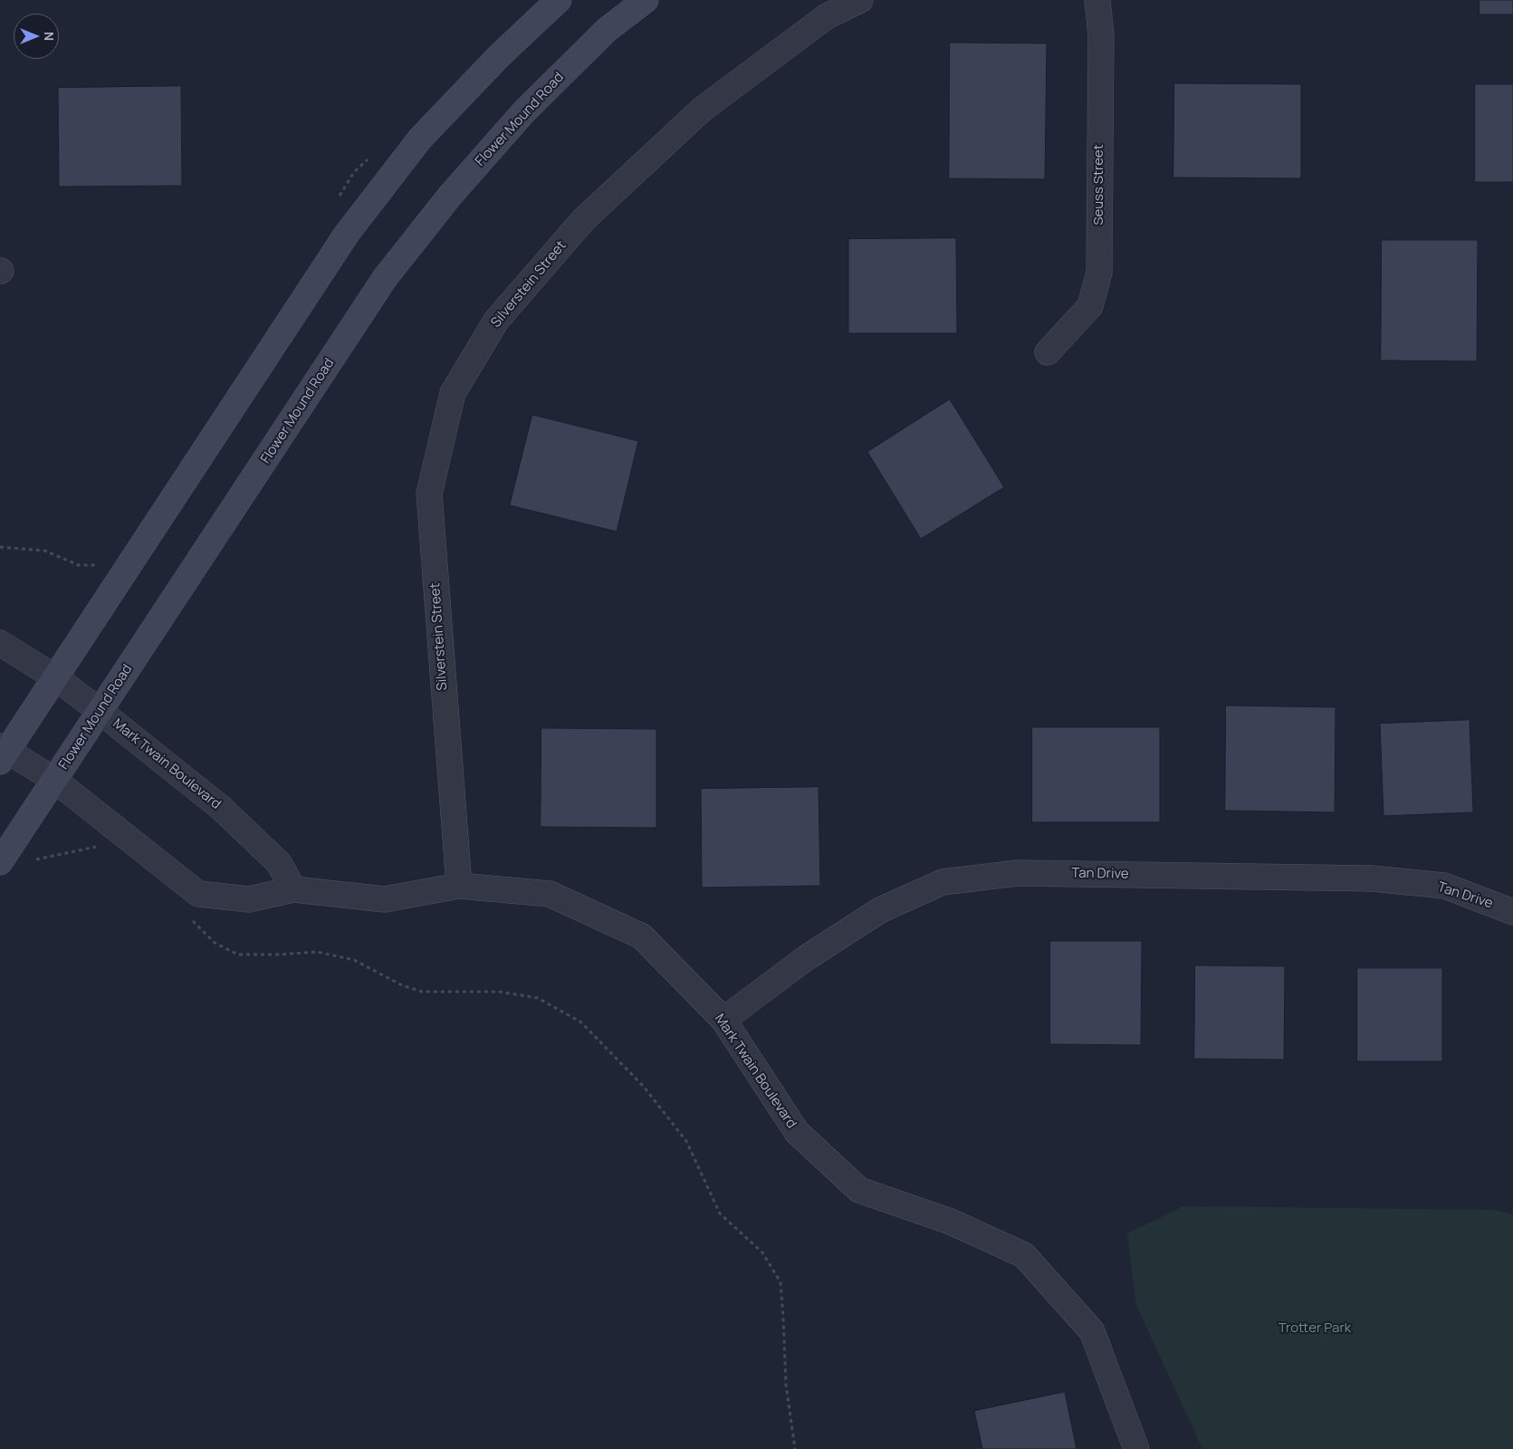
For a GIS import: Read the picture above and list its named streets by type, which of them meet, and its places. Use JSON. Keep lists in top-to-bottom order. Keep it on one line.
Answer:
{"streets":{"main road":["Flower Mound Road"],"street":["Seuss Street","Silverstein Street","Mark Twain Boulevard","Tan Drive"]},"crossings":[["Flower Mound Road","Mark Twain Boulevard"],["Silverstein Street","Mark Twain Boulevard"],["Mark Twain Boulevard","Tan Drive"]],"parks":["Trotter Park"],"north":"right"}
